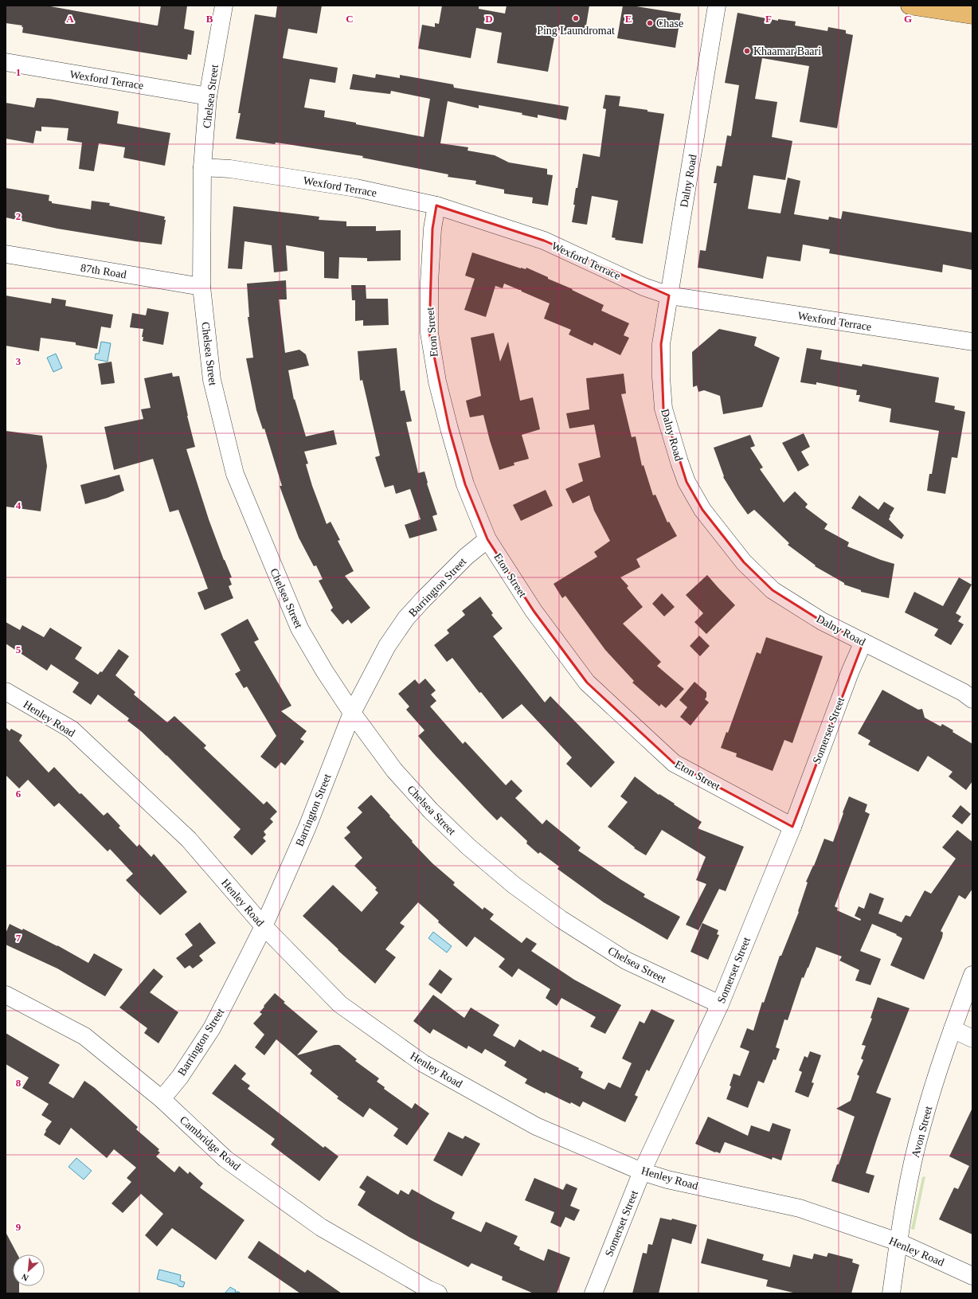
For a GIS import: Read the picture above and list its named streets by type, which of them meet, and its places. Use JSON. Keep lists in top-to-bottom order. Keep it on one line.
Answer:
{"streets":{"street":["Wexford Terrace","Chelsea Street","Dalny Road","87th Road","Eton Street","Barrington Street","Henley Road","Somerset Street","Avon Street","Cambridge Road"]},"crossings":[["Wexford Terrace","Chelsea Street"],["Wexford Terrace","Dalny Road"],["Wexford Terrace","Eton Street"],["Chelsea Street","87th Road"],["Chelsea Street","Barrington Street"],["Chelsea Street","Somerset Street"],["Dalny Road","Somerset Street"],["Eton Street","Barrington Street"],["Eton Street","Somerset Street"],["Barrington Street","Henley Road"],["Barrington Street","Cambridge Road"],["Henley Road","Somerset Street"],["Henley Road","Avon Street"]],"places":["Ping Laundromat","Chase","Khaamar Baari"],"north":"bottom left","grid":{"columns":["A","B","C","D","E","F","G"],"rows":["1","2","3","4","5","6","7","8","9"]}}
